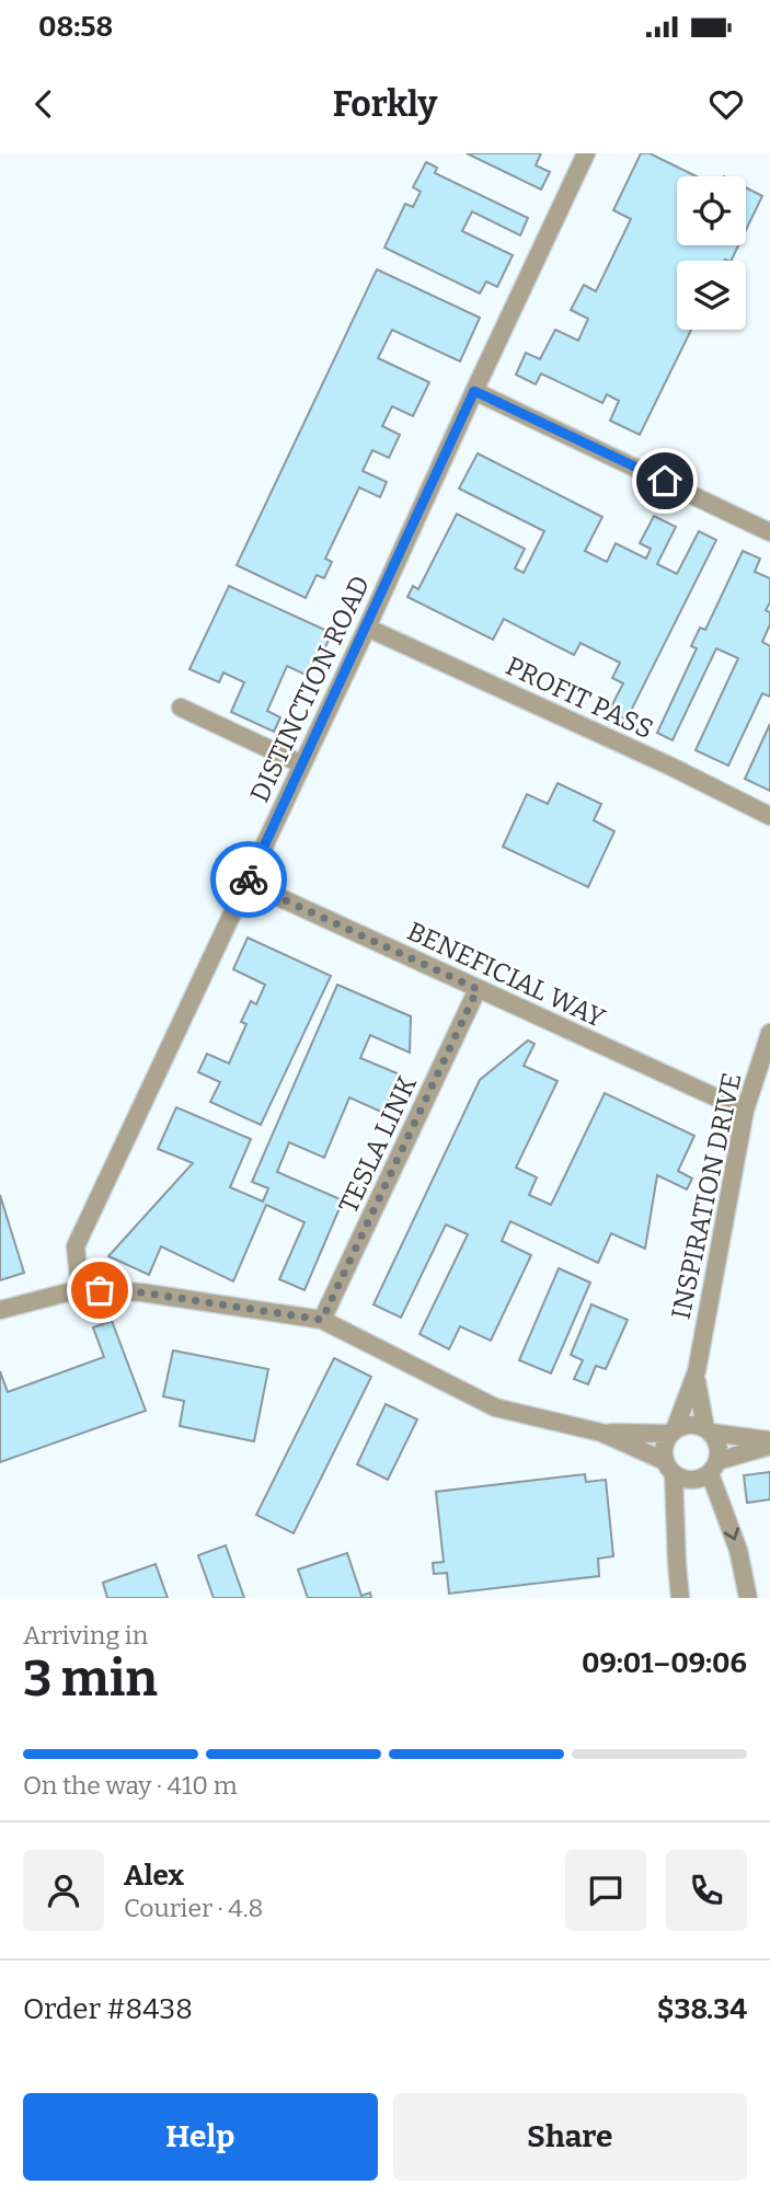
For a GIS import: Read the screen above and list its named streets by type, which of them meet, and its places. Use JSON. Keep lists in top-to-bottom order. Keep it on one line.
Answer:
{"streets":{"street":["DISTINCTION ROAD","PROFIT PASS","BENEFICIAL WAY","TESLA LINK","INSPIRATION DRIVE"]},"crossings":[["DISTINCTION ROAD","PROFIT PASS"],["DISTINCTION ROAD","BENEFICIAL WAY"],["BENEFICIAL WAY","TESLA LINK"],["BENEFICIAL WAY","INSPIRATION DRIVE"]],"page":{"status":"08:58","header":"Forkly","heading":["3 min","Arriving in","09:01–09:06"],"panel":["Alex","Courier · 4.8","Order #8438","$38.34"],"bar":"On the way · 410 m","buttons":["Help","Share"]}}
